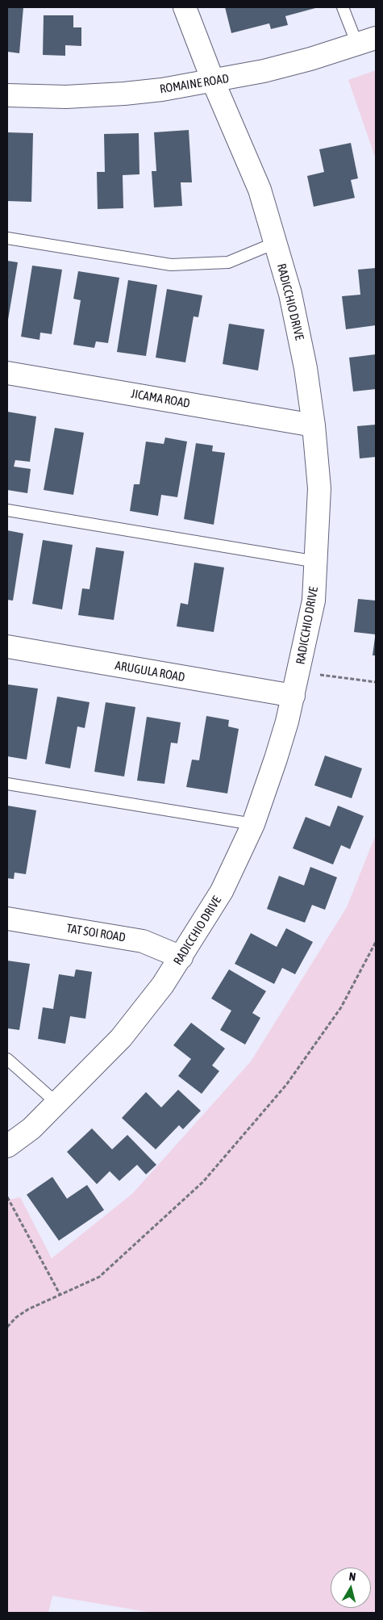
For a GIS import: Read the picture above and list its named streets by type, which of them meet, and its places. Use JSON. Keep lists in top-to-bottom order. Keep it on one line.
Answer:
{"streets":{"street":["ROMAINE ROAD","RADICCHIO DRIVE","JICAMA ROAD","ARUGULA ROAD","TAT SOI ROAD"]},"crossings":[["ROMAINE ROAD","RADICCHIO DRIVE"],["RADICCHIO DRIVE","JICAMA ROAD"],["RADICCHIO DRIVE","ARUGULA ROAD"],["RADICCHIO DRIVE","TAT SOI ROAD"]],"north":"top"}
